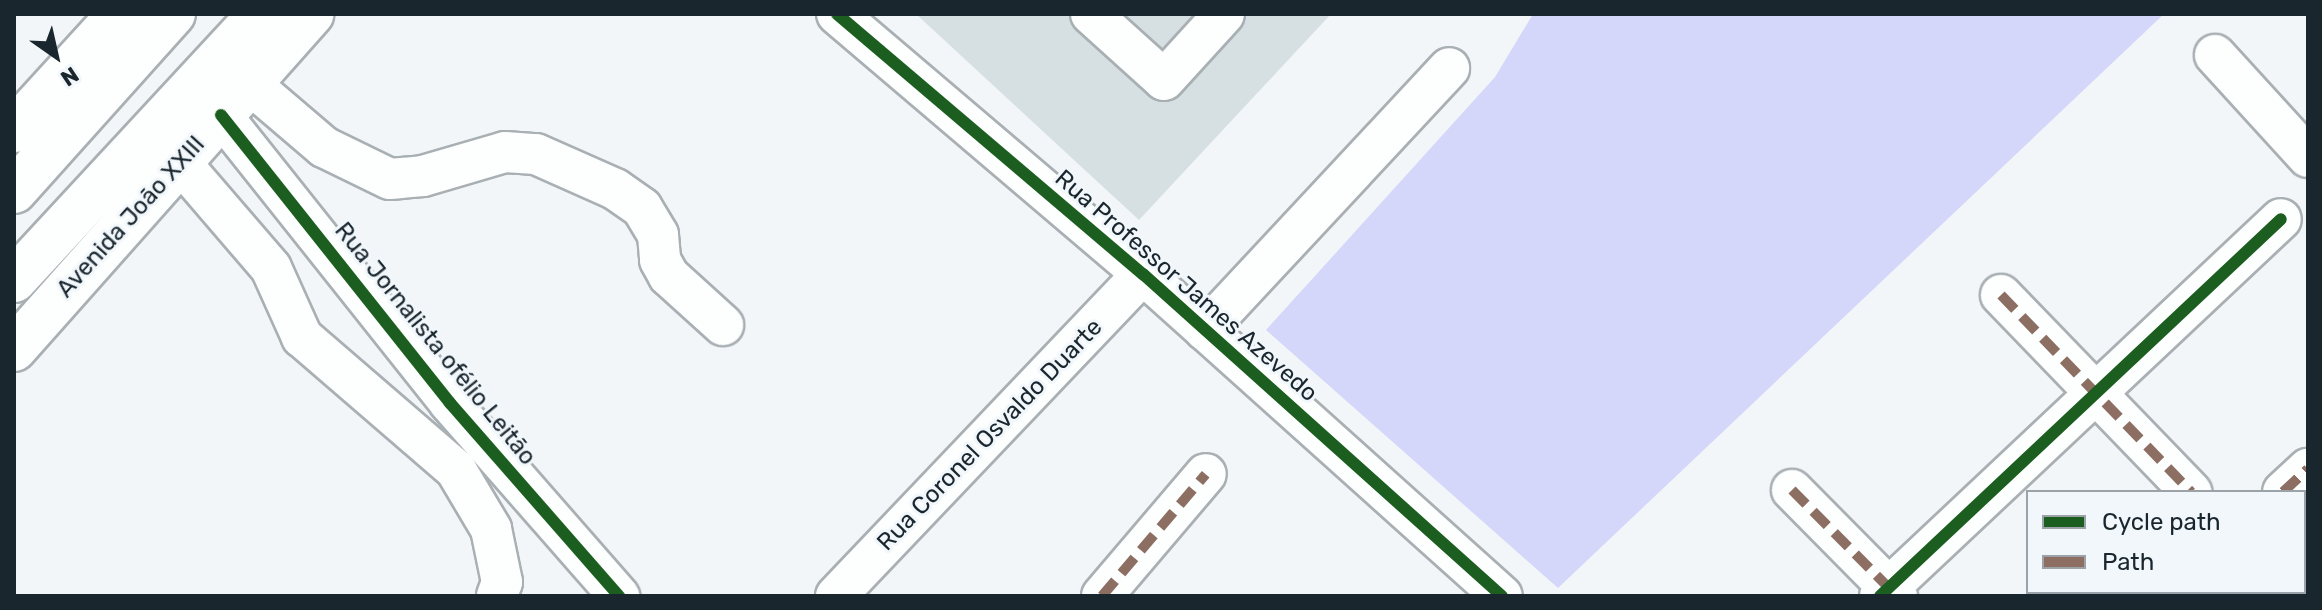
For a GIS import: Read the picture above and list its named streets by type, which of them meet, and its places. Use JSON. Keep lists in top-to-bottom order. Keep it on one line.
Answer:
{"streets":{"main road":["Avenida João XXIII"],"street":["Rua Professor James Azevedo","Rua Jornalista ofélio Leitão","Rua Coronel Osvaldo Duarte"]},"crossings":[["Avenida João XXIII","Rua Jornalista ofélio Leitão"],["Rua Professor James Azevedo","Rua Coronel Osvaldo Duarte"]],"legend":["Cycle path","Path"],"north":"bottom right"}
